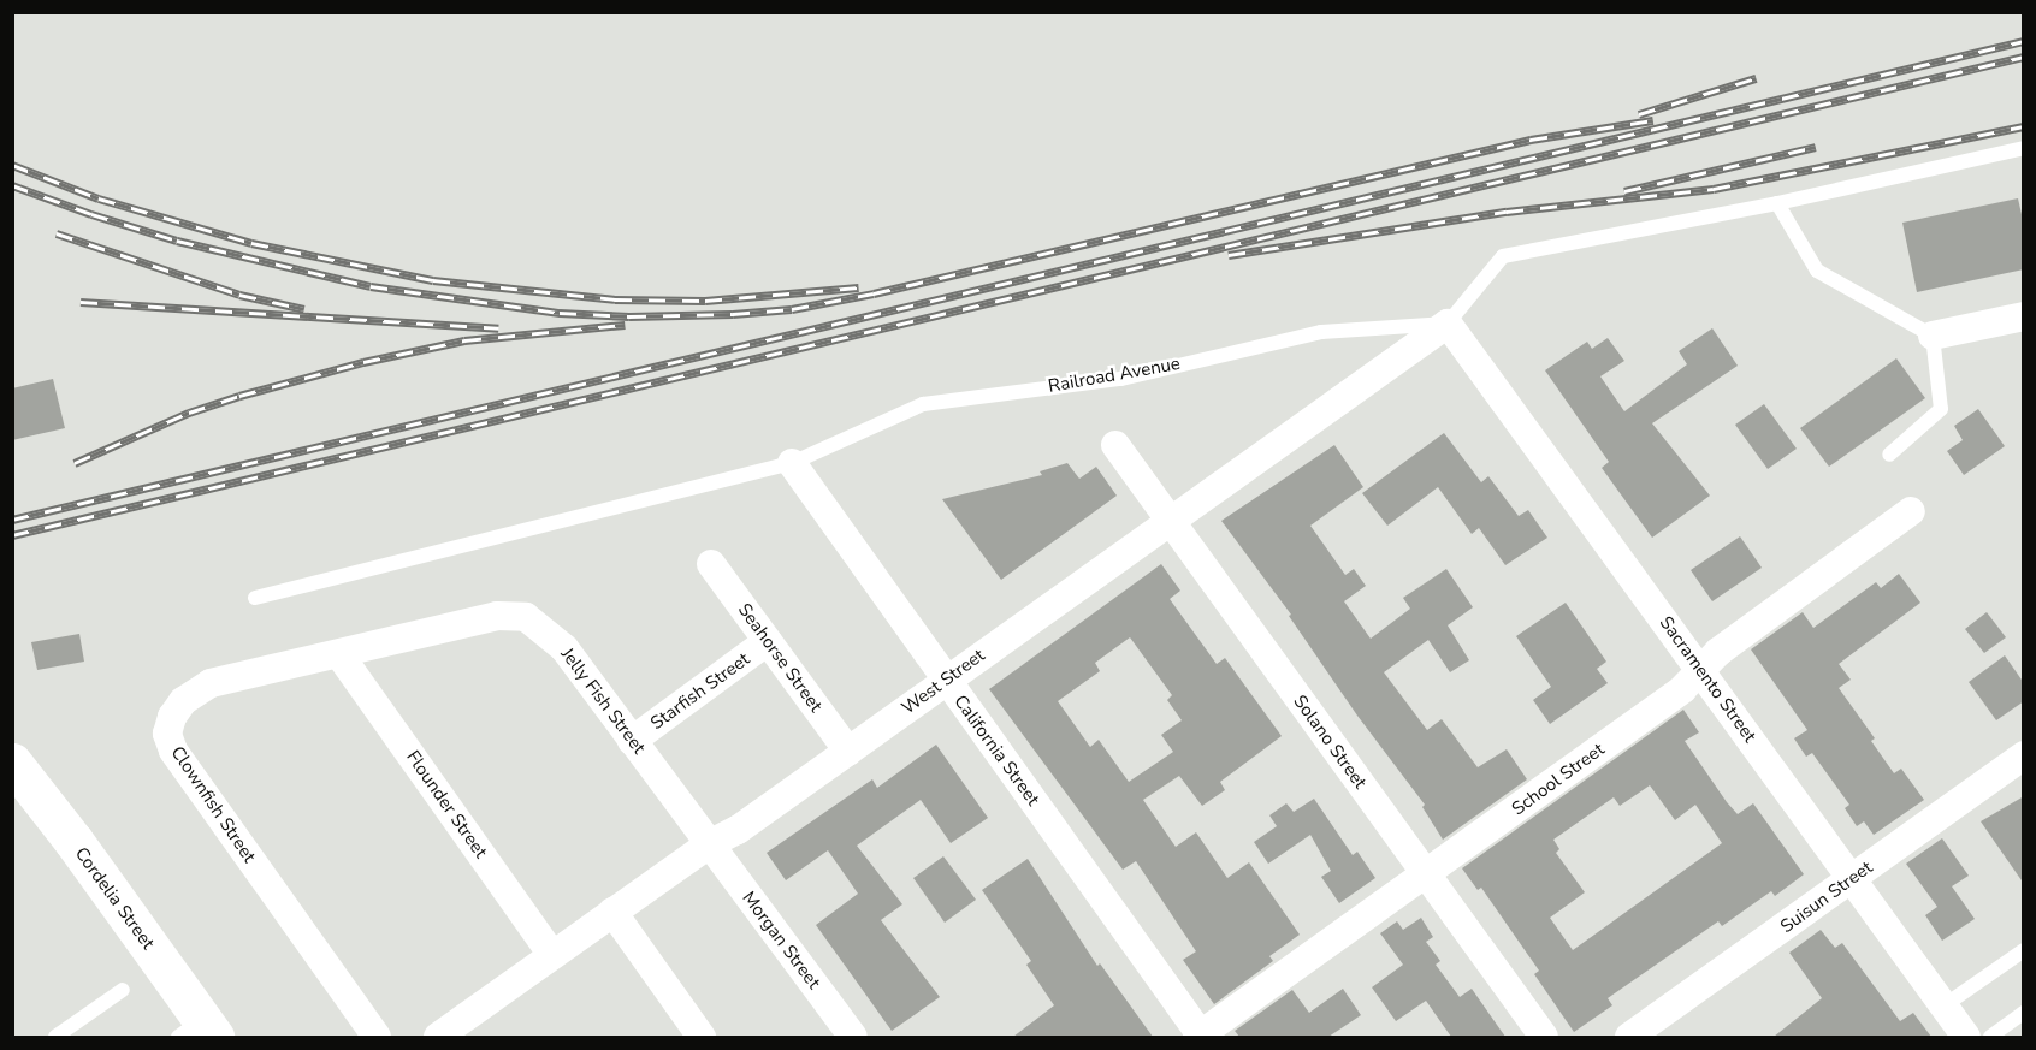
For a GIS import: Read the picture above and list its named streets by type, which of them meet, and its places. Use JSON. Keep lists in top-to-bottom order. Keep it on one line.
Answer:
{"streets":{"main road":["Cordelia Street"],"street":["Seahorse Street","Sacramento Street","West Street","Starfish Street","Jelly Fish Street","Solano Street","California Street","School Street","Clownfish Street","Flounder Street","Suisun Street","Morgan Street"],"lane":["Railroad Avenue"]},"crossings":[["Railroad Avenue","Sacramento Street"],["Railroad Avenue","West Street"],["Railroad Avenue","California Street"],["Seahorse Street","West Street"],["Seahorse Street","Starfish Street"],["Sacramento Street","West Street"],["Sacramento Street","School Street"],["Sacramento Street","Suisun Street"],["West Street","Jelly Fish Street"],["West Street","Solano Street"],["West Street","California Street"],["West Street","Flounder Street"],["West Street","Morgan Street"],["Starfish Street","Jelly Fish Street"],["Jelly Fish Street","Clownfish Street"],["Jelly Fish Street","Flounder Street"],["Jelly Fish Street","Morgan Street"],["Solano Street","School Street"],["California Street","School Street"],["Clownfish Street","Flounder Street"]]}
